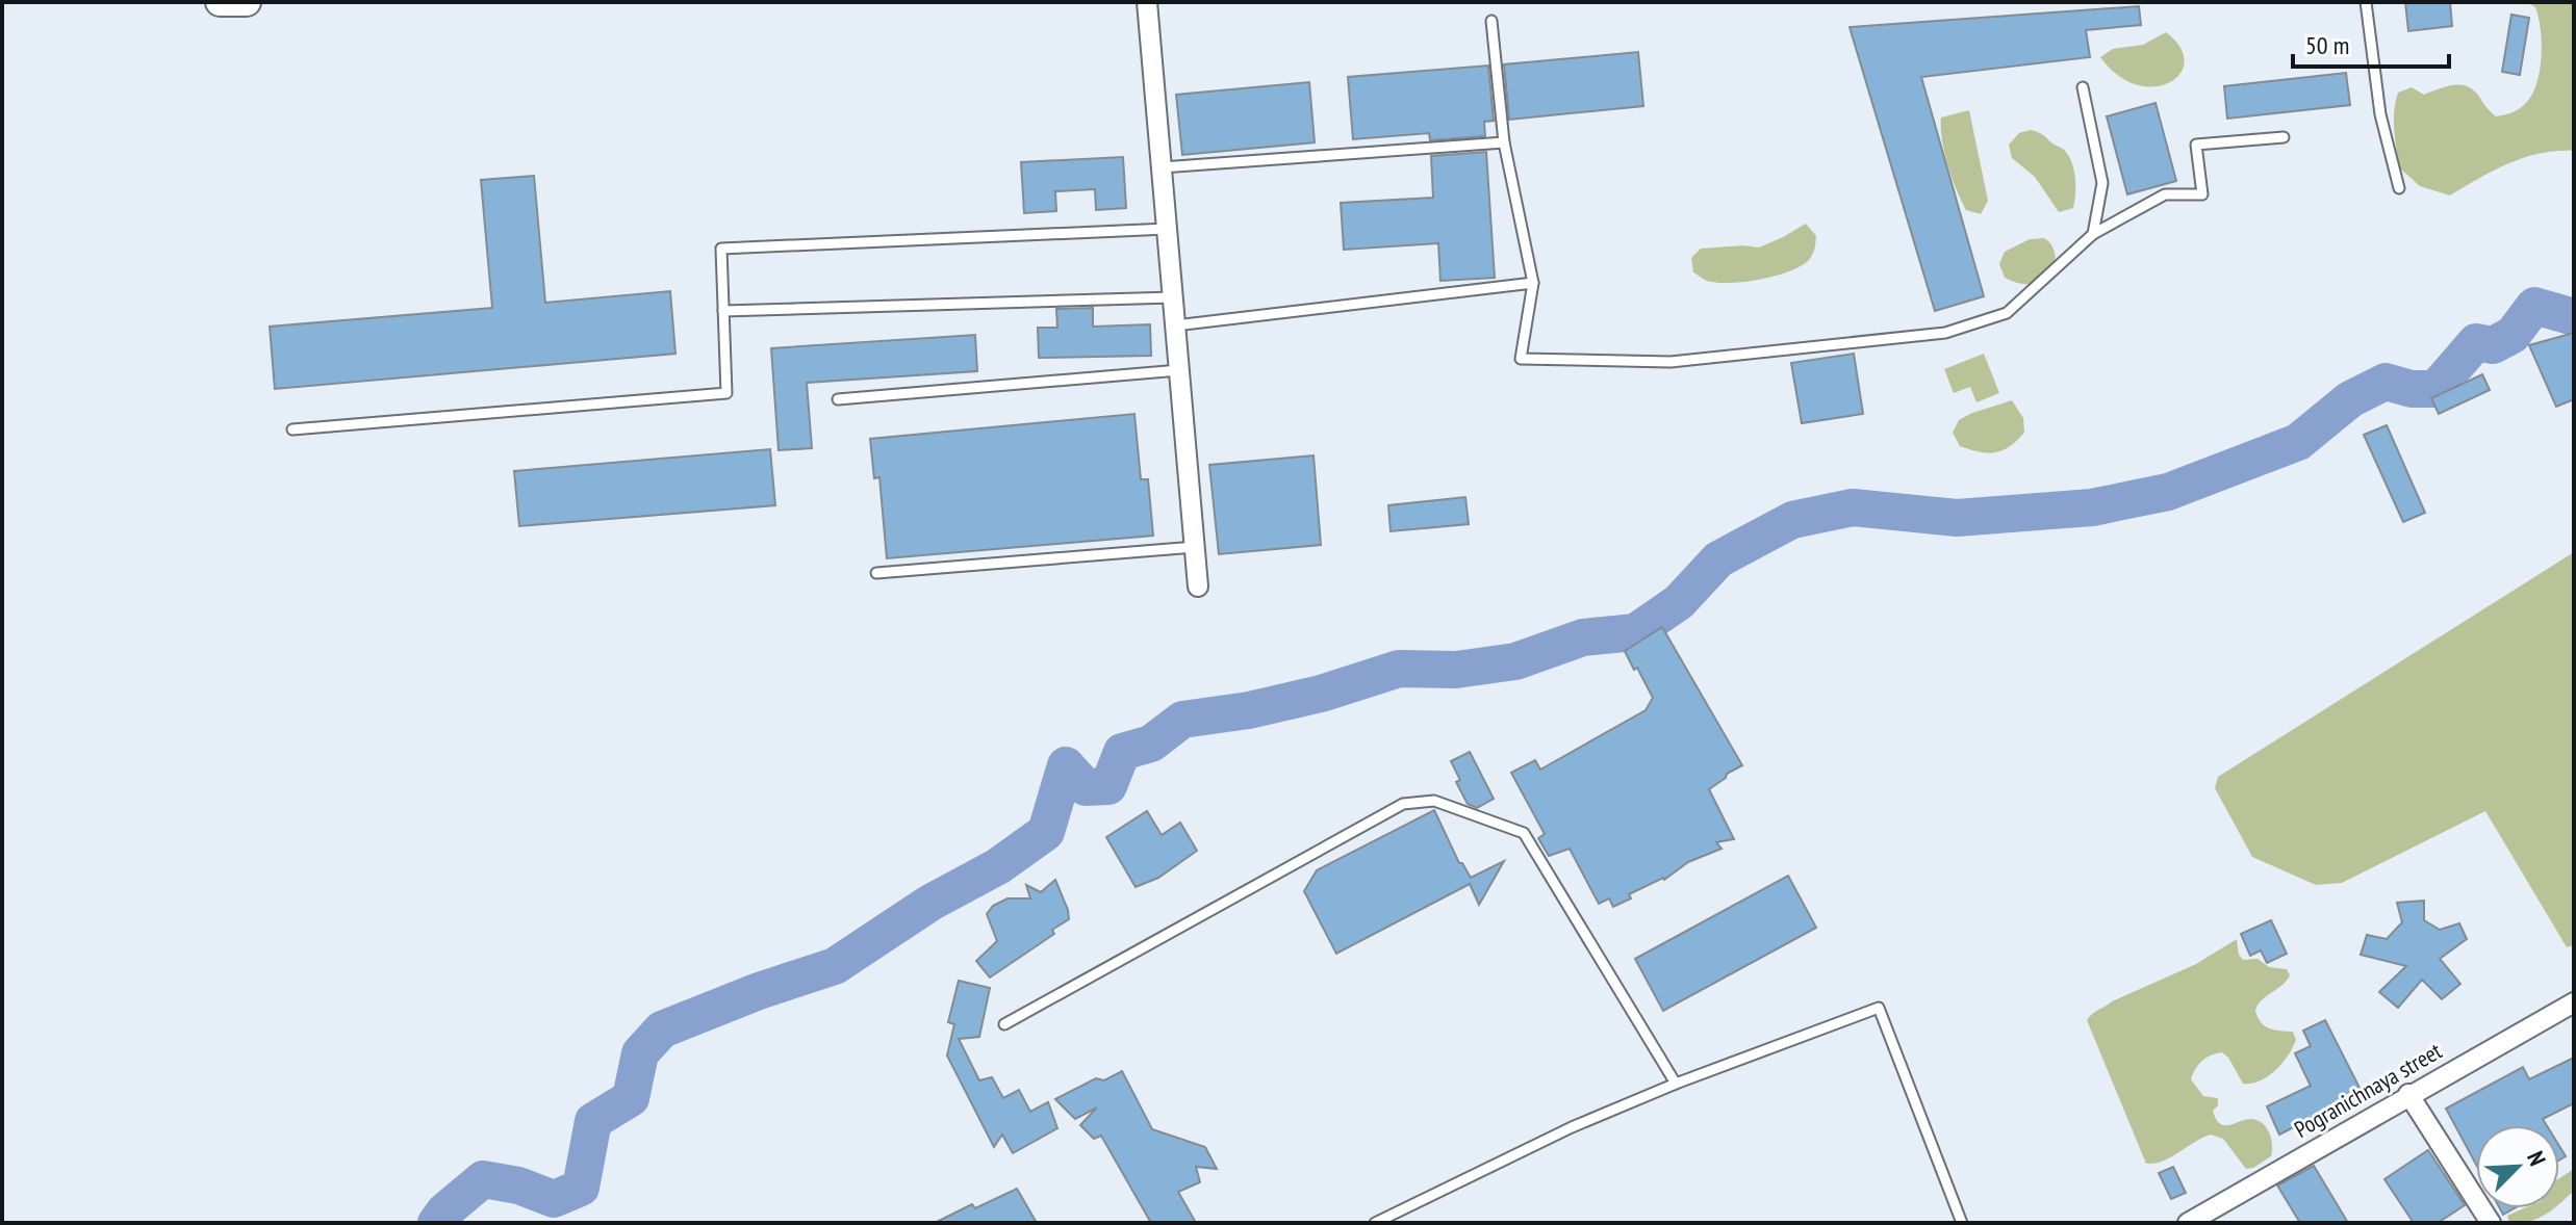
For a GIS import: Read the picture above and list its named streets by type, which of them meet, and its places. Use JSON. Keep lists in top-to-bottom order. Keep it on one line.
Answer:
{"streets":{"street":["Pogranichnaya street"]},"scale_bar":"50 m","north":"top right"}
